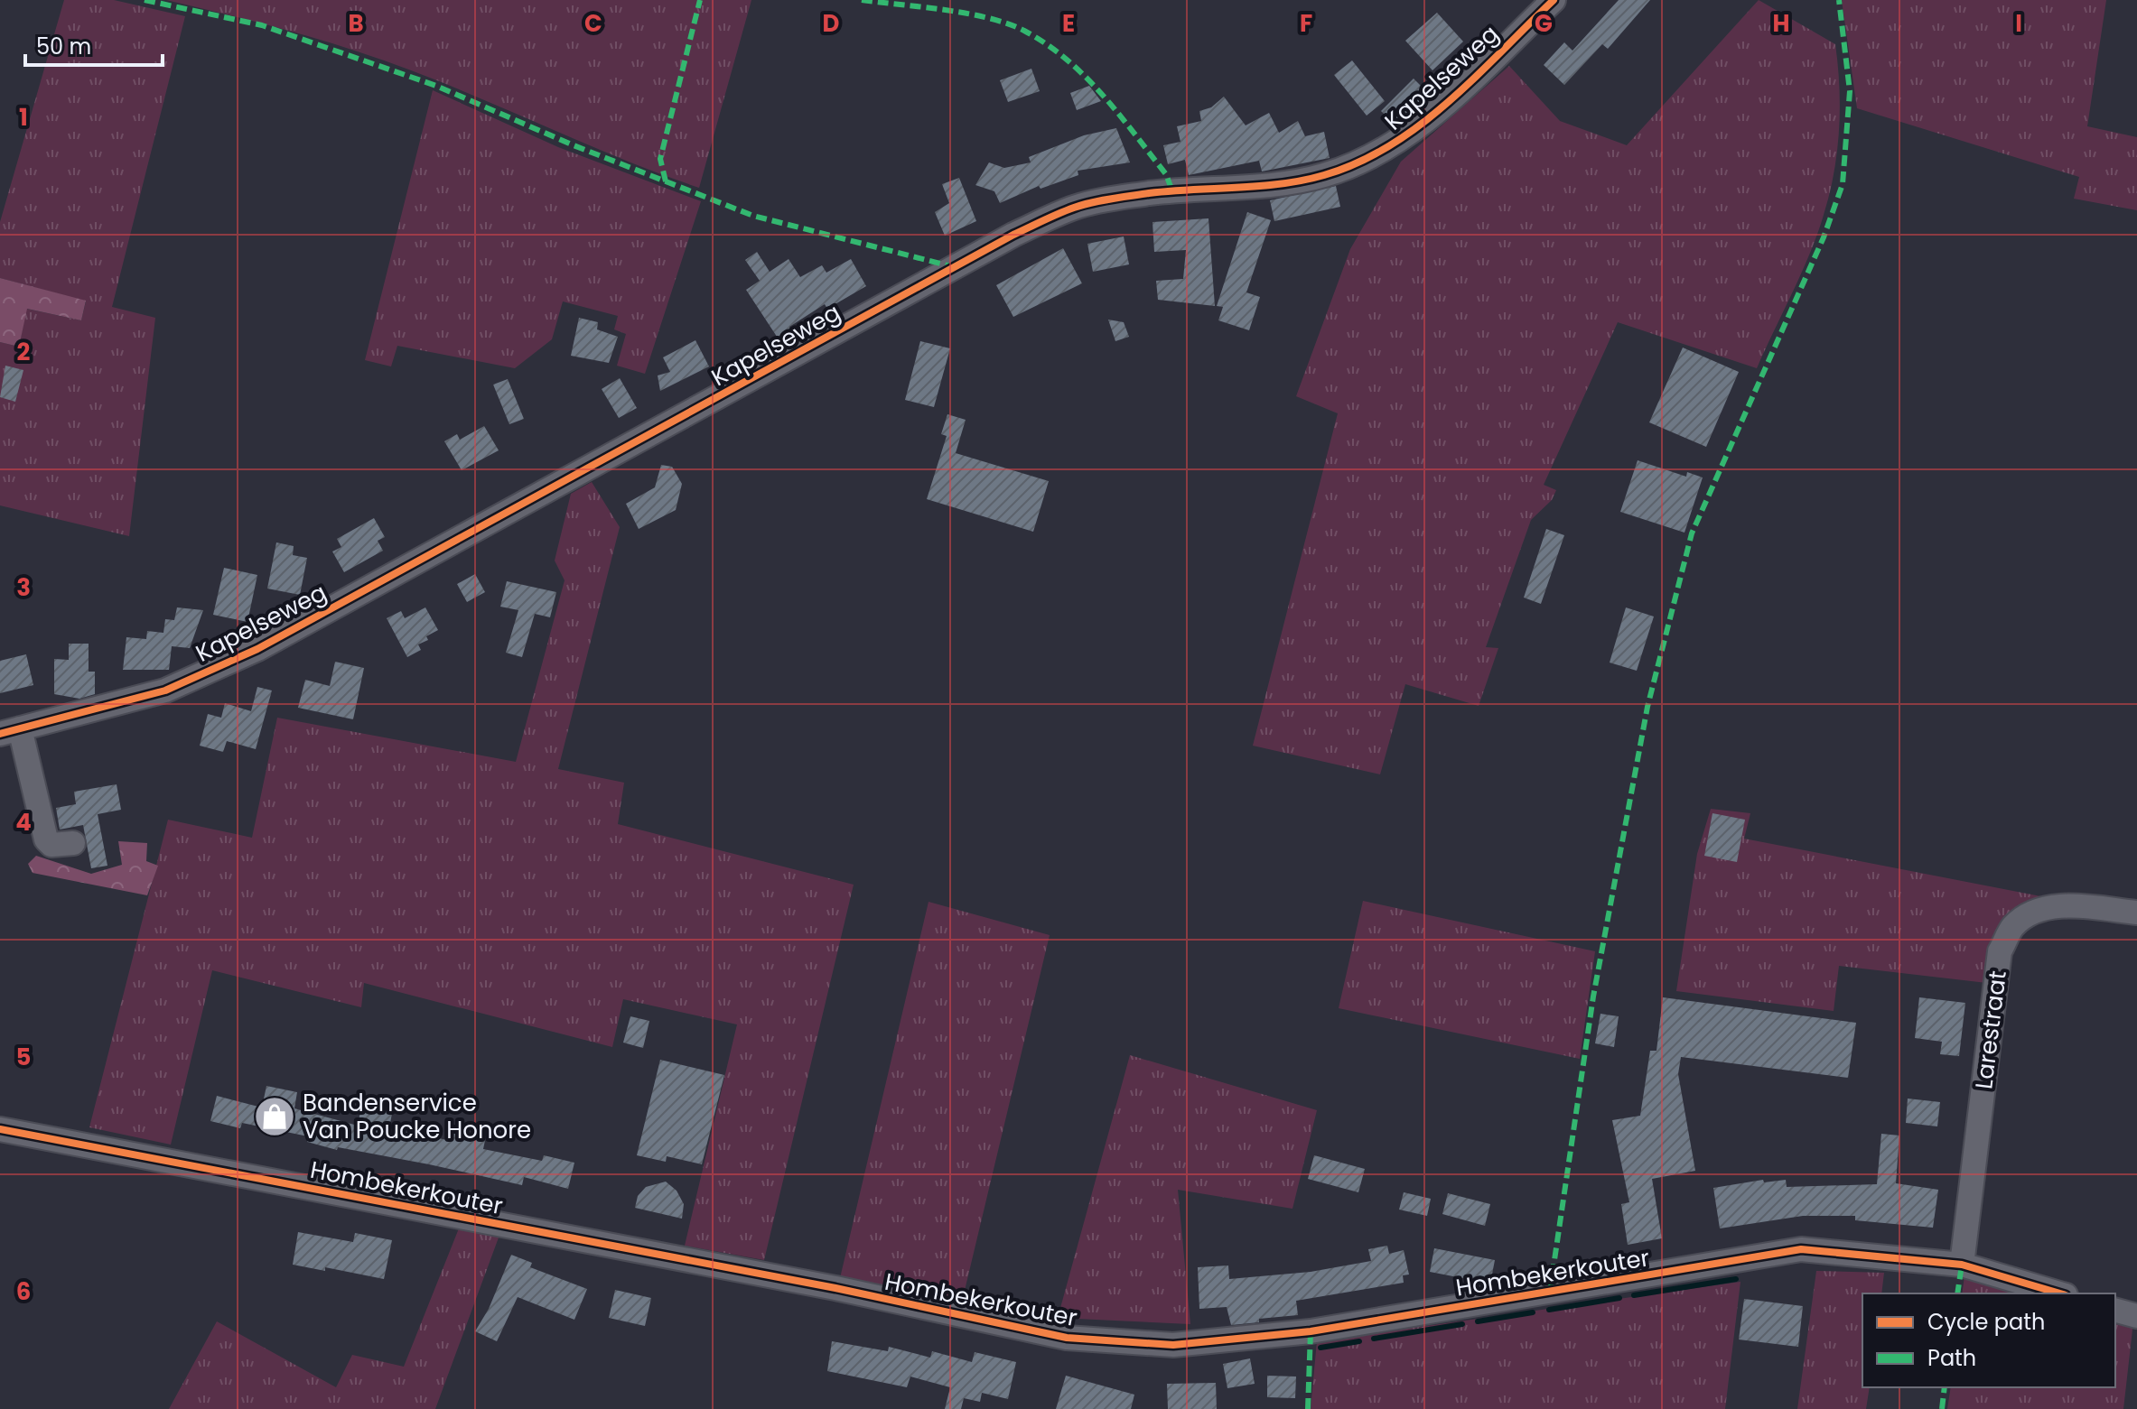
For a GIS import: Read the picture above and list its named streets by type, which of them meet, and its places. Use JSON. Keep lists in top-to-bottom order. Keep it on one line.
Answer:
{"streets":{"street":["Kapelseweg","Larestraat","Hombekerkouter"]},"crossings":[["Larestraat","Hombekerkouter"]],"places":{"shop":["Bandenservice Van Poucke Honore"]},"legend":["Cycle path","Path"],"scale_bar":"50 m","grid":{"columns":["B","C","D","E","F","G","H","I"],"rows":["1","2","3","4","5","6"]}}
